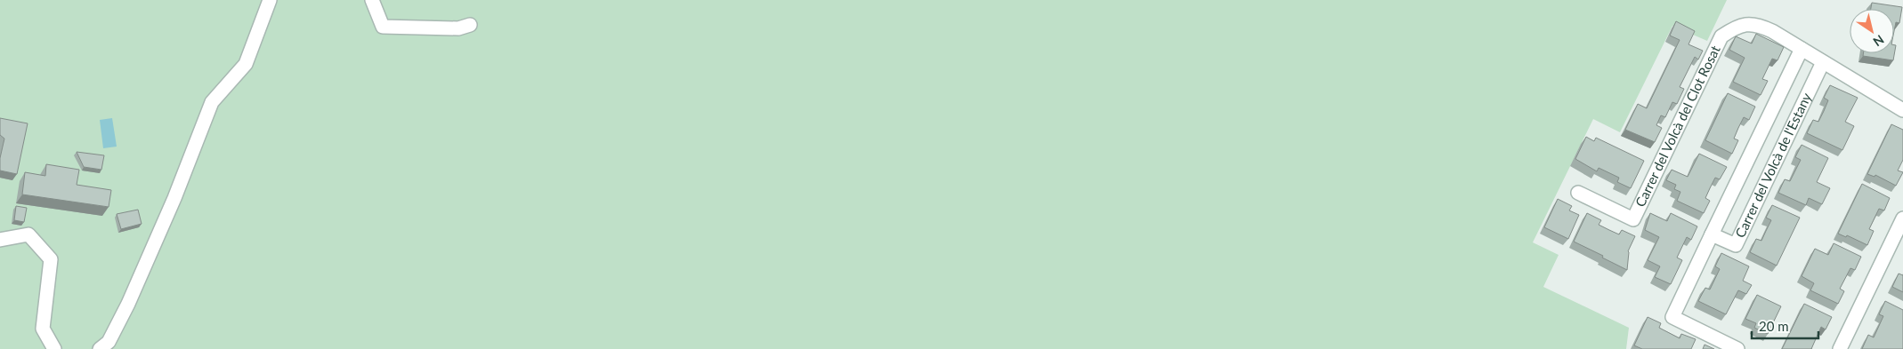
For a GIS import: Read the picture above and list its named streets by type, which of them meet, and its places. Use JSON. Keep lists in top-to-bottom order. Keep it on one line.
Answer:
{"streets":{"street":["Carrer del Volcà del Clot Rosat","Carrer del Volcà de l'Estany"]},"crossings":[["Carrer del Volcà del Clot Rosat","Carrer del Volcà de l'Estany"]],"scale_bar":"20 m","north":"bottom right"}
